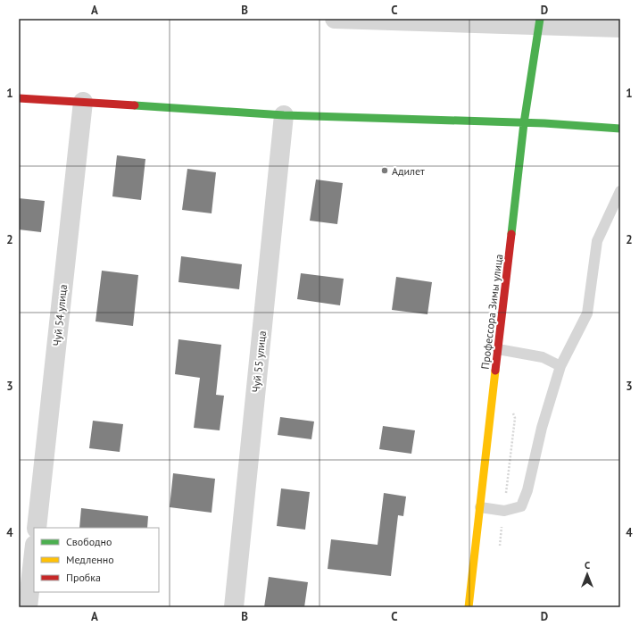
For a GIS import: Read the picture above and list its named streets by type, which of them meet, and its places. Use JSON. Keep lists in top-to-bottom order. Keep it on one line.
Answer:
{"streets":{"street":["Профессора Зимы улица","Чуй 54 улица","Чуй 55 улица"]},"places":["Адилет"],"legend":["Свободно","Медленно","Пробка"],"north":"top","grid":{"columns":["A","B","C","D"],"rows":["1","2","3","4"]}}
